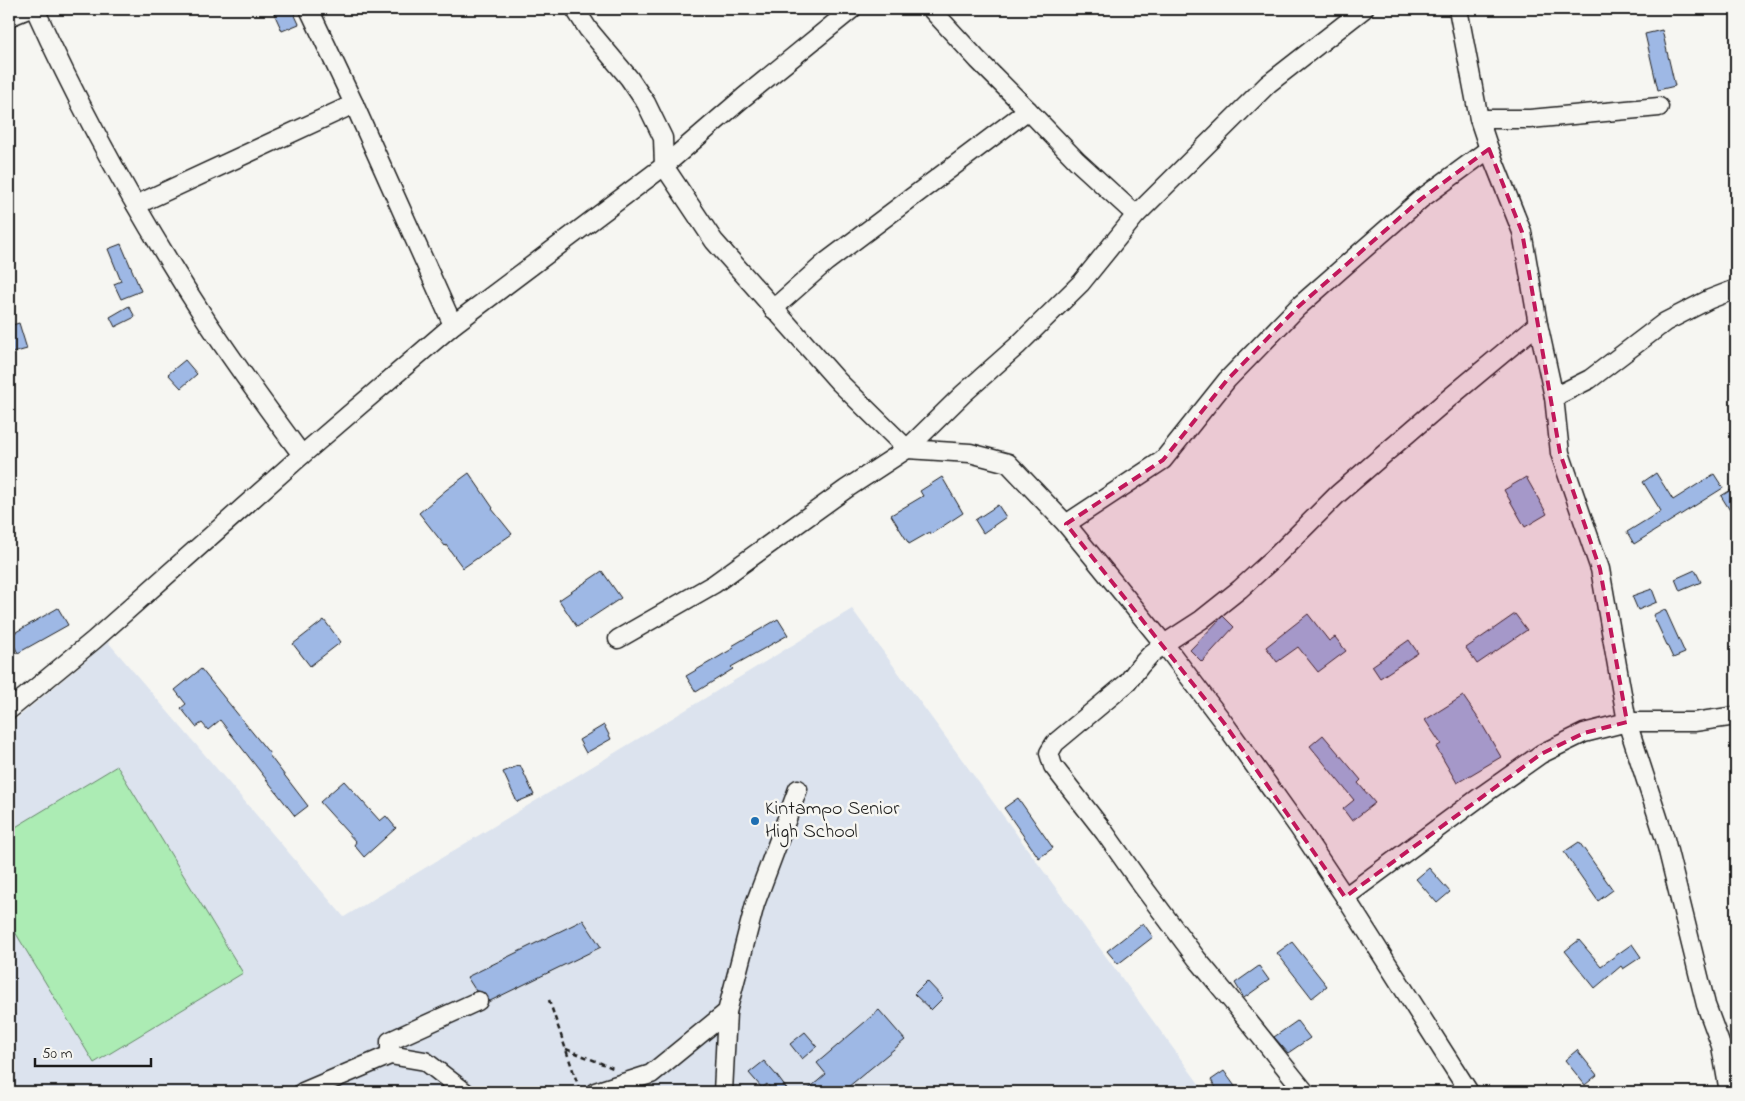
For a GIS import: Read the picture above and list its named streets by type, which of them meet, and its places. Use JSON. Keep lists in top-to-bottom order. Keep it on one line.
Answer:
{"places":["Kintampo Senior High School"],"scale_bar":"50 m"}
